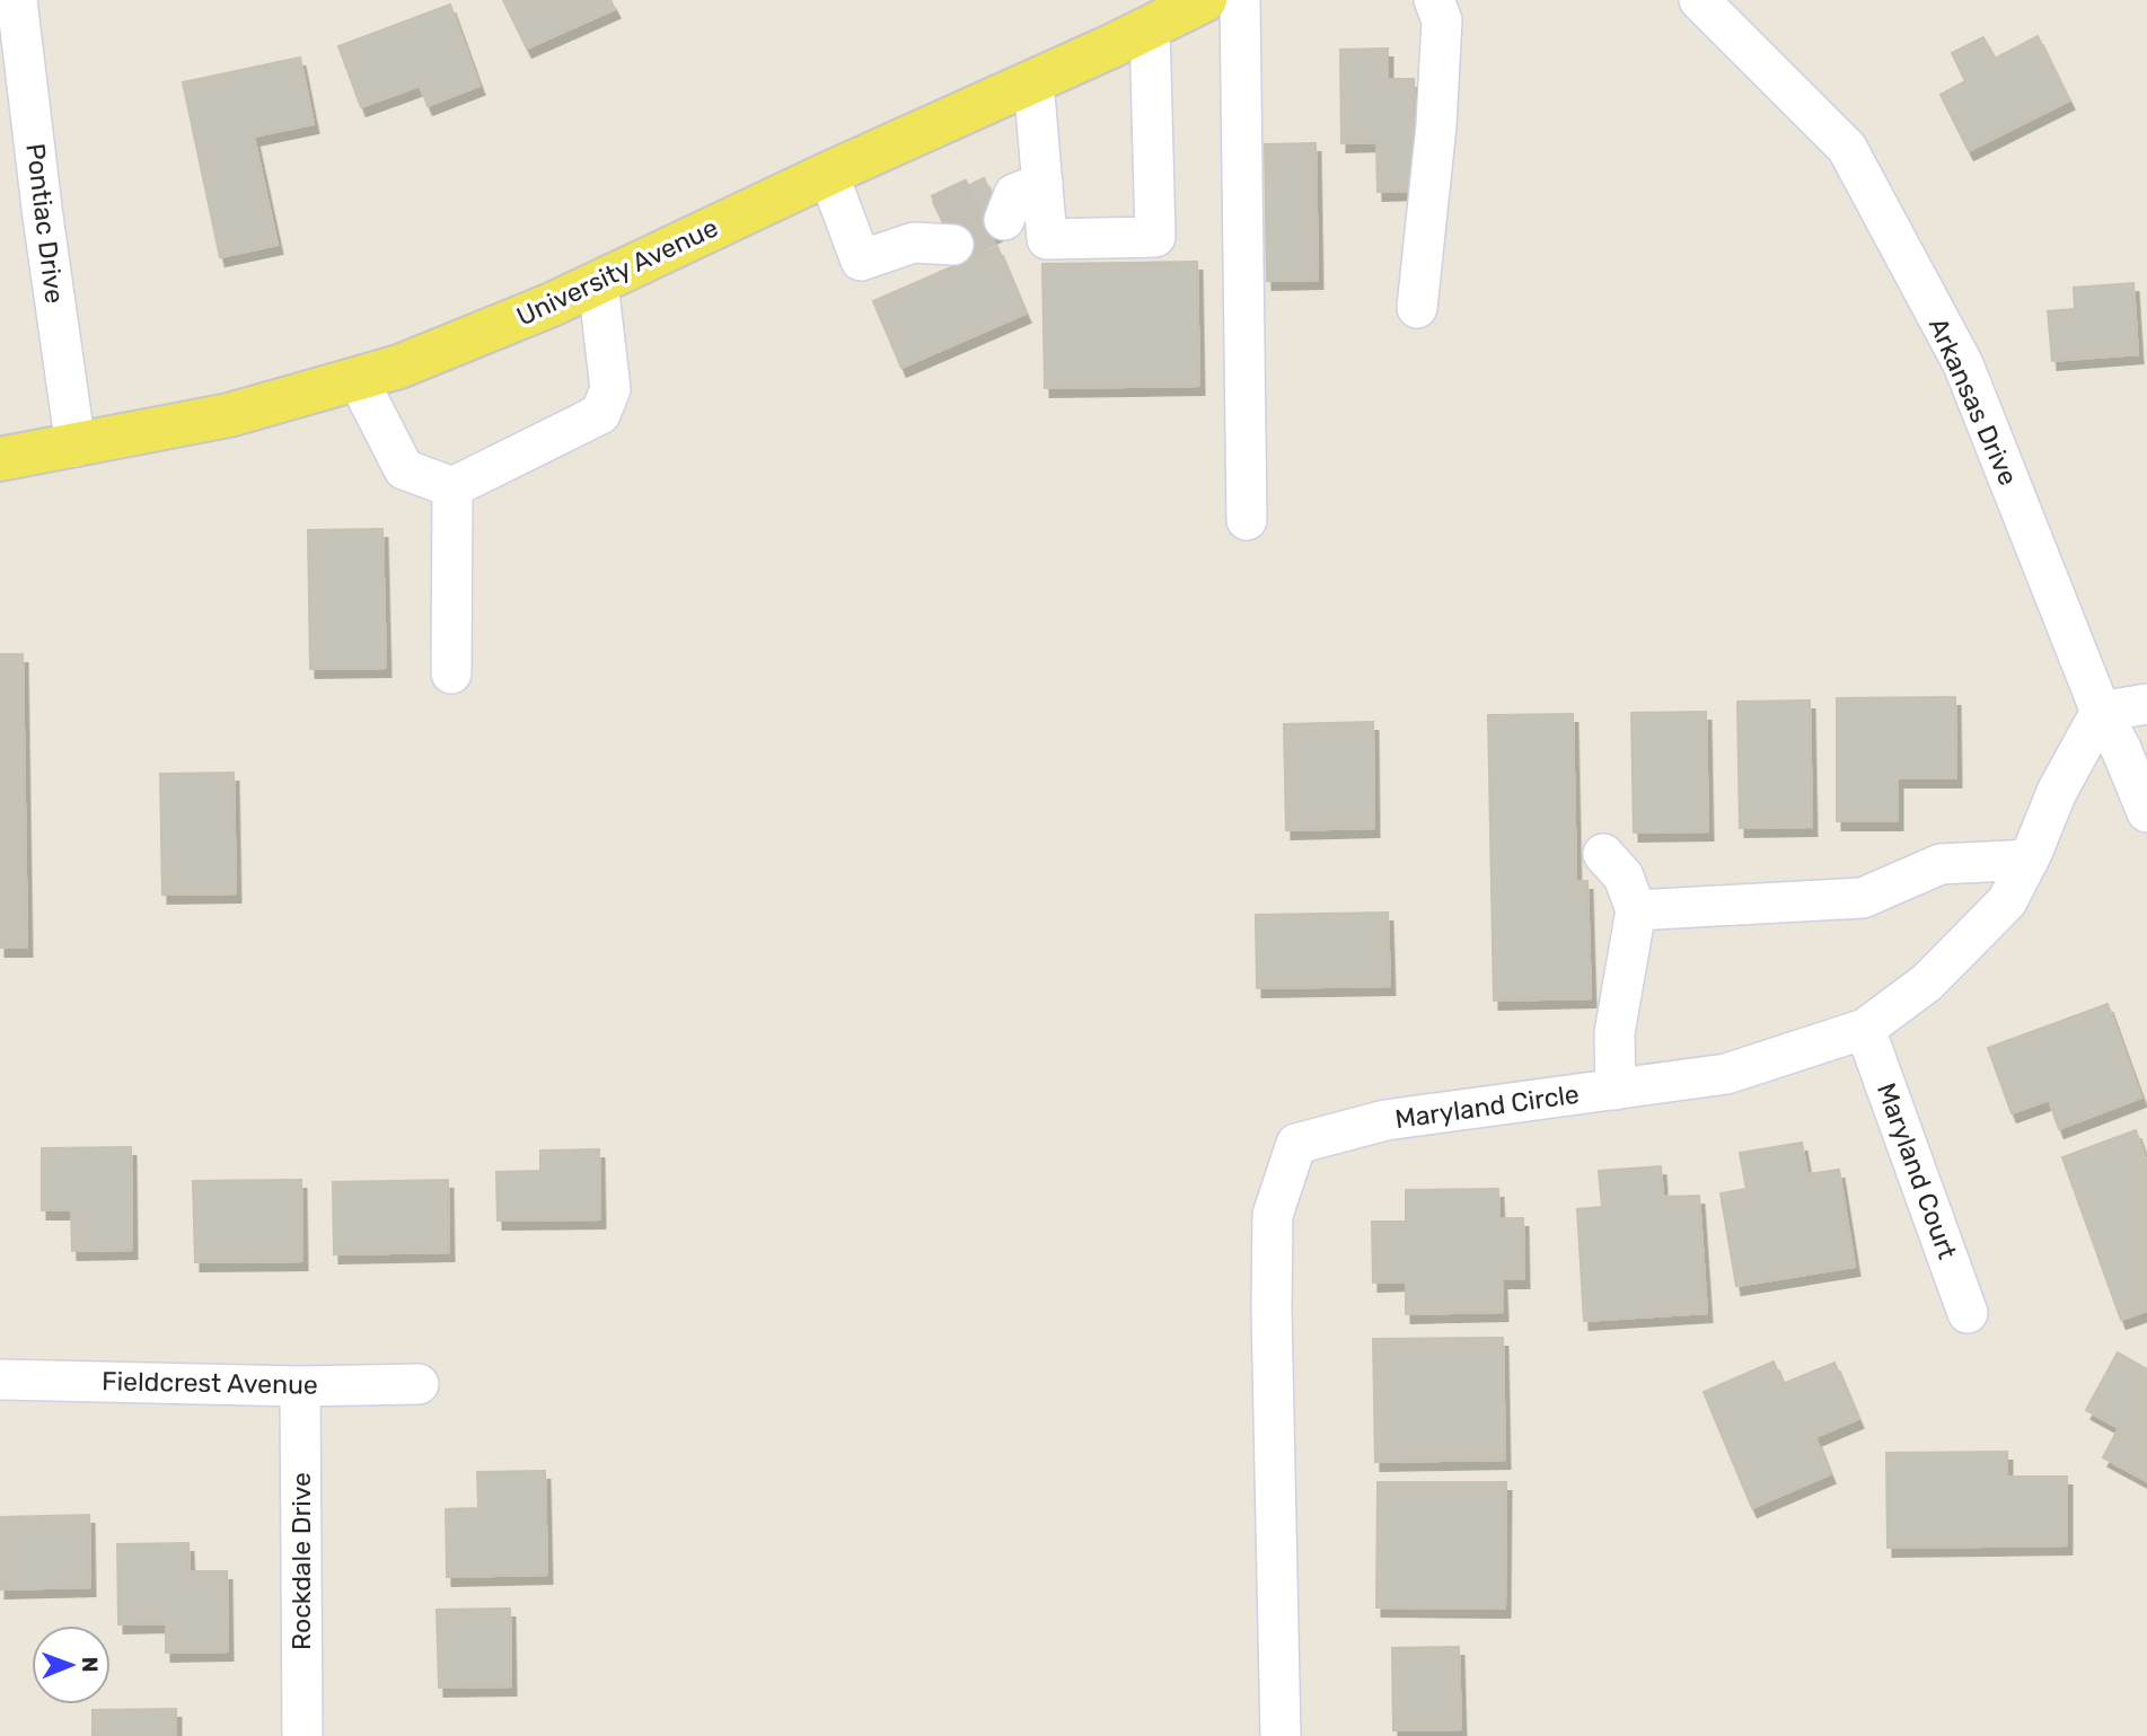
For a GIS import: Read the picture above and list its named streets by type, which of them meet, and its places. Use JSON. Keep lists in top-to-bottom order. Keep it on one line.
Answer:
{"streets":{"main road":["University Avenue"],"street":["Pontiac Drive","Arkansas Drive","Maryland Circle","Maryland Court","Fieldcrest Avenue","Rockdale Drive"]},"crossings":[["Pontiac Drive","University Avenue"],["Arkansas Drive","Maryland Circle"],["Maryland Circle","Maryland Court"],["Fieldcrest Avenue","Rockdale Drive"]],"north":"right"}
